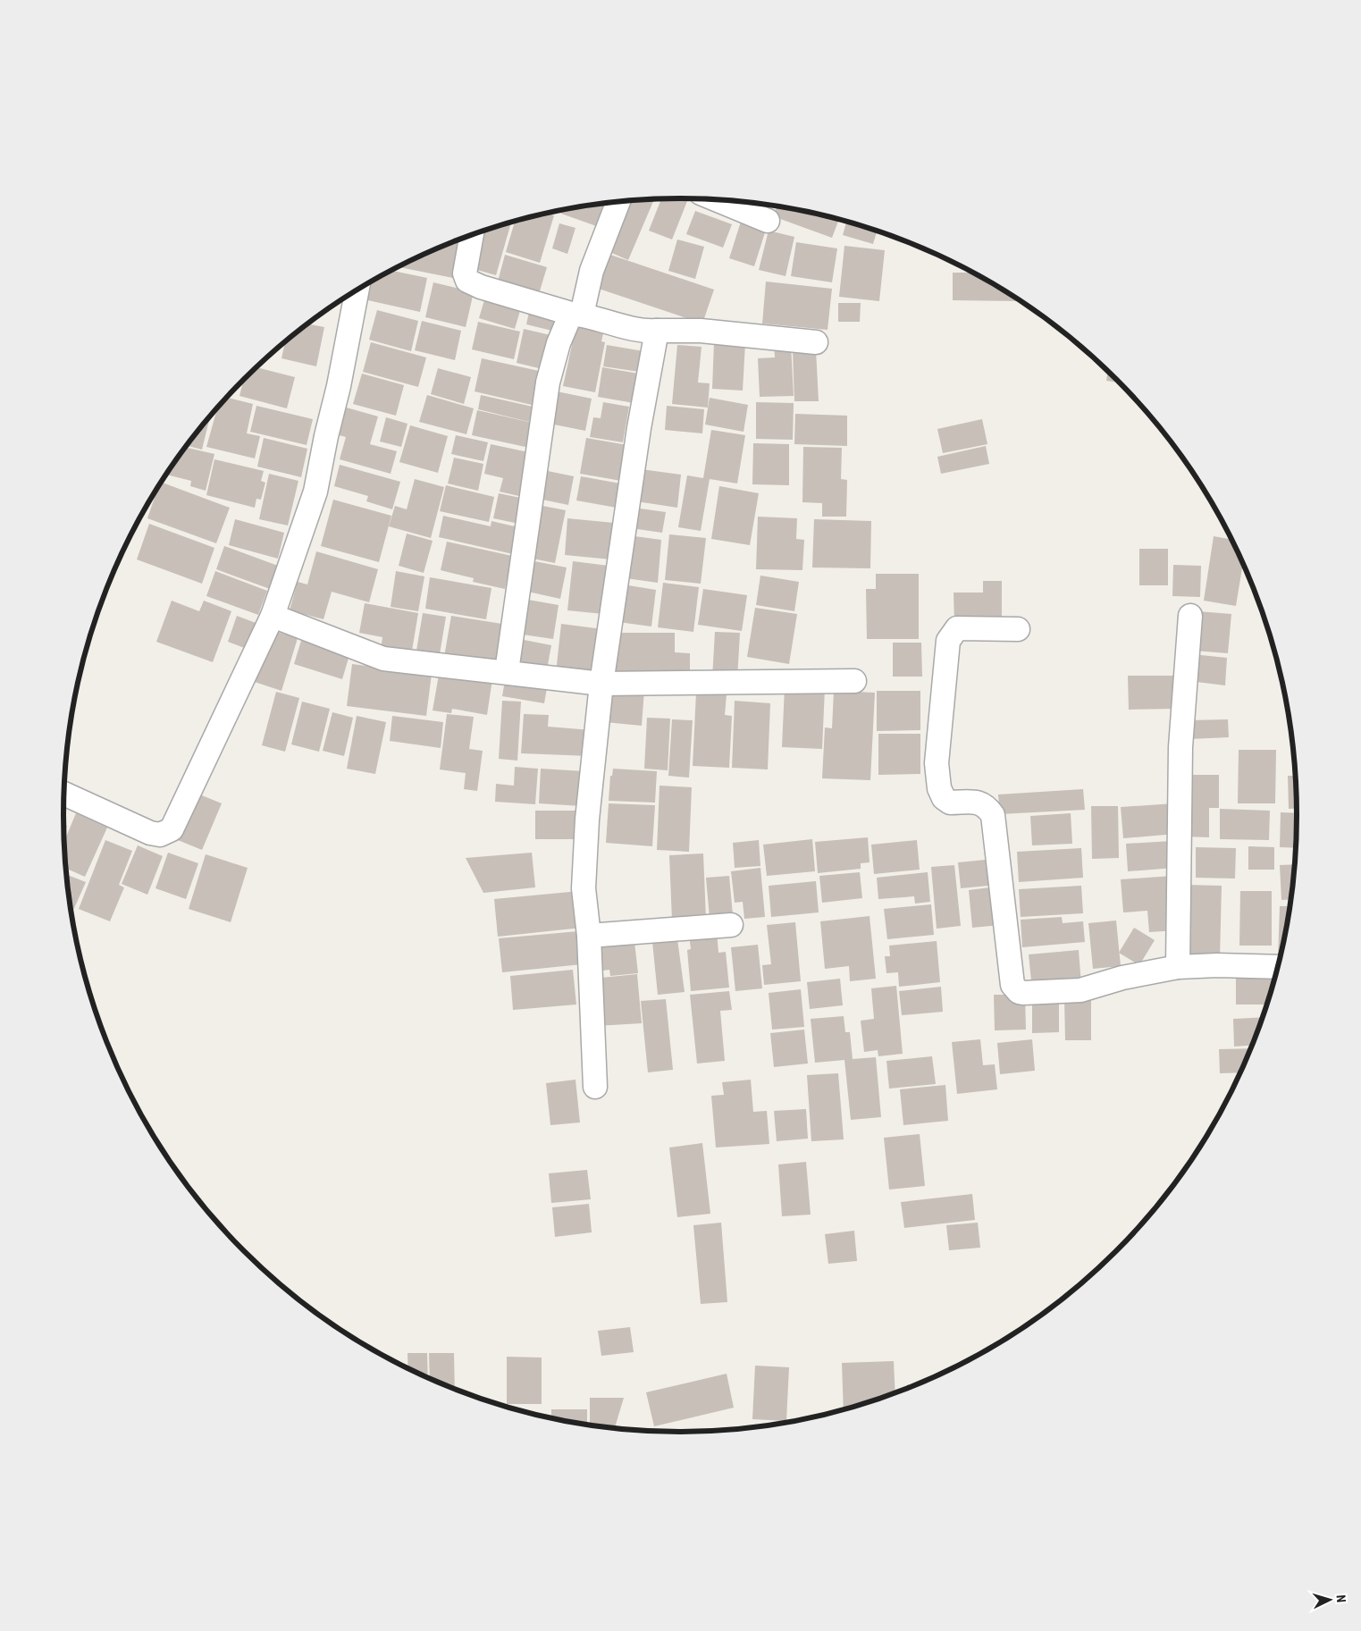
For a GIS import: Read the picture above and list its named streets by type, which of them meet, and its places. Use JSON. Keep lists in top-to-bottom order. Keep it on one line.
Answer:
{"north":"right"}
